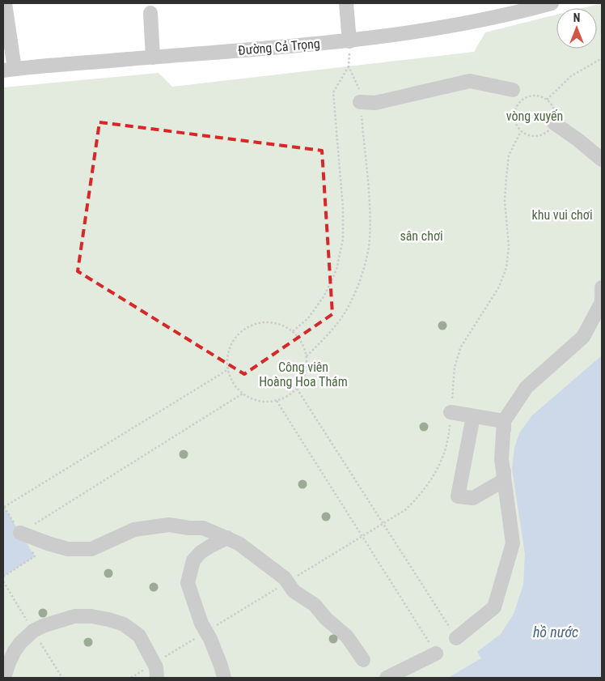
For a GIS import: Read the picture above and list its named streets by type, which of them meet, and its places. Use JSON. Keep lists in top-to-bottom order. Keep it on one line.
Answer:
{"streets":{"street":["Đường Cả Trọng"]},"water":["hồ nước"],"parks":["vòng xuyến","khu vui chơi","sân chơi","Công viên Hoàng Hoa Thám"],"north":"top"}
